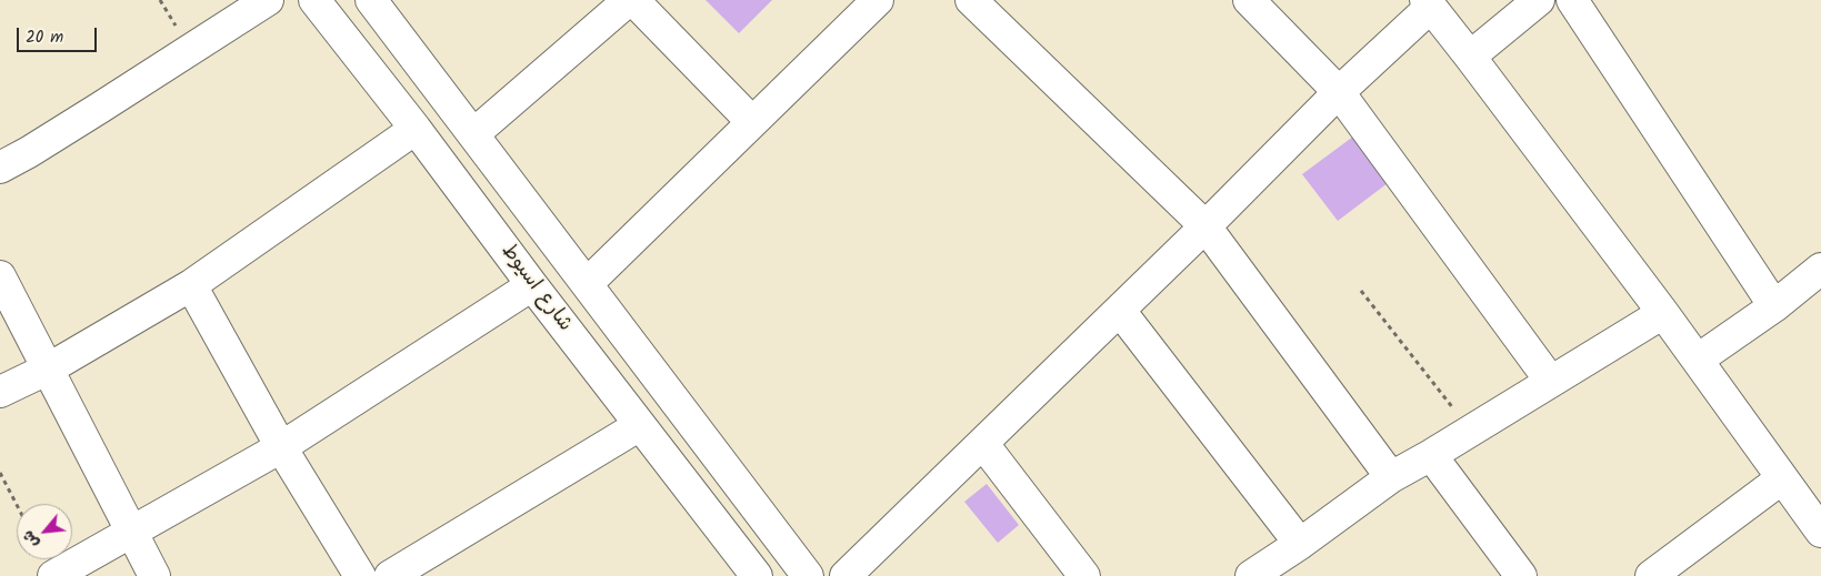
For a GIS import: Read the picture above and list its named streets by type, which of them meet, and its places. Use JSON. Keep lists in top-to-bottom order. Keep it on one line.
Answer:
{"streets":{"street":["شارع اسيوط"]},"scale_bar":"20 m","north":"bottom left"}
